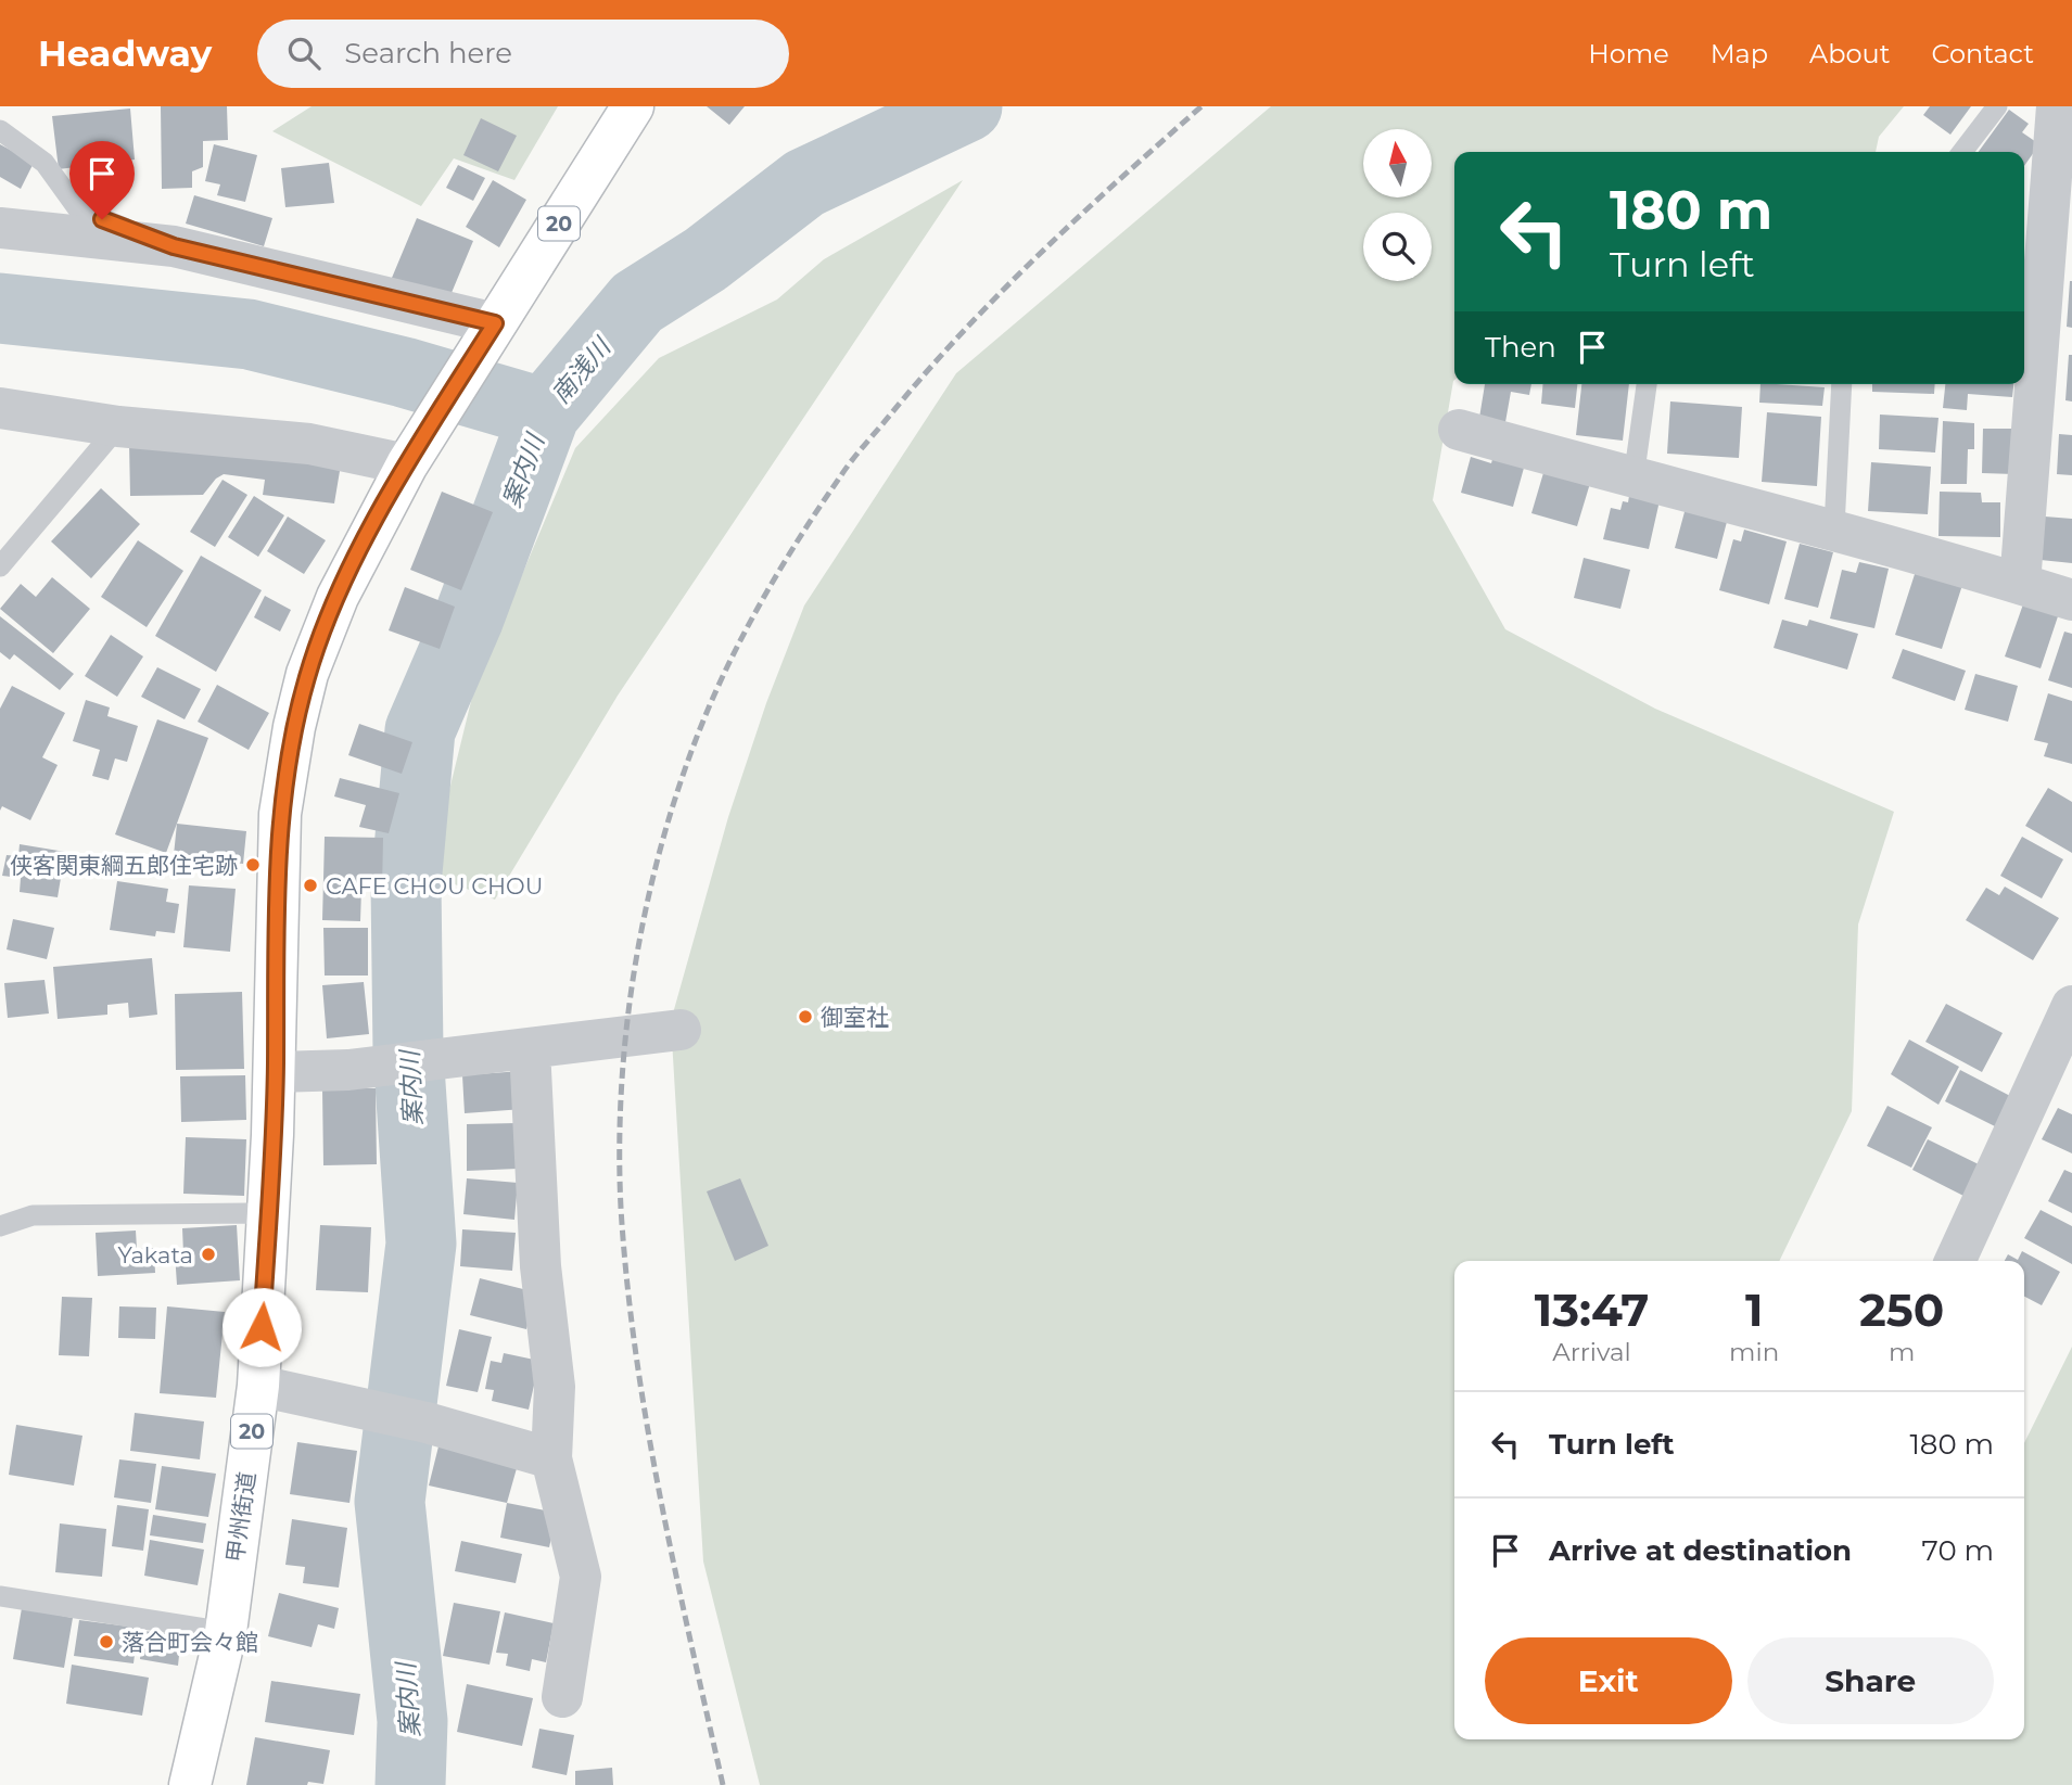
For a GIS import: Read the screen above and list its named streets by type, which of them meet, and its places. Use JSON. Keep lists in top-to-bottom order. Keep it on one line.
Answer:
{"streets":{"highway":["20","甲州街道"]},"water":["南浅川","案内川"],"places":["侠客関東綱五郎住宅跡","CAFE CHOU CHOU","御室社","Yakata","落合町会々館"],"north":"top","page":{"header":"Headway","search":"Search here","nav":["Home","Map","About","Contact"],"turn":["180 m","Turn left"],"then":"Then","eta":["13:47","Arrival","1","min","250","m"],"list":[{"name":"Turn left","value":"180 m"},{"name":"Arrive at destination","value":"70 m"}],"buttons":["Exit","Share"]}}
